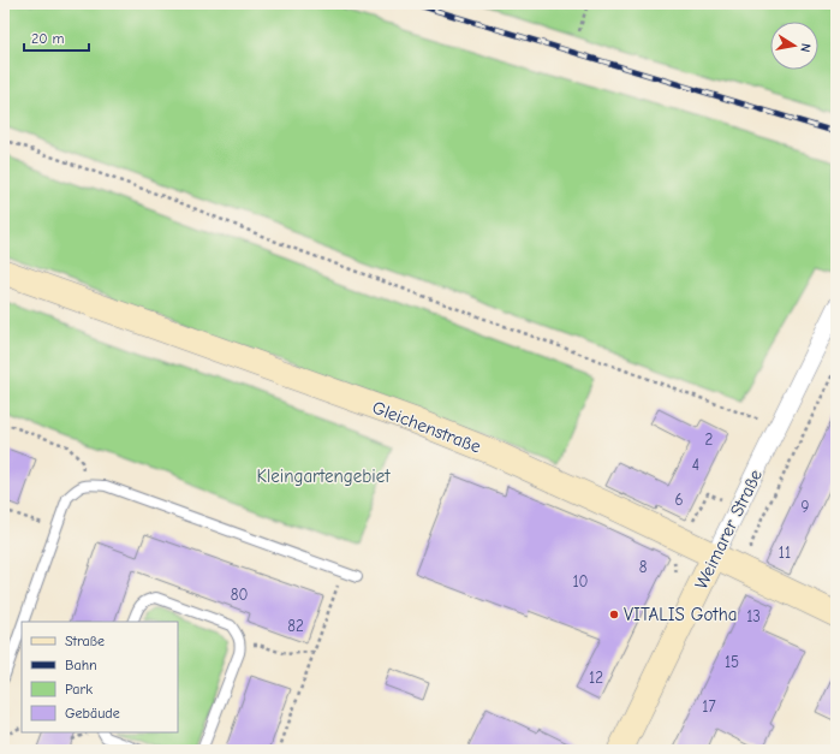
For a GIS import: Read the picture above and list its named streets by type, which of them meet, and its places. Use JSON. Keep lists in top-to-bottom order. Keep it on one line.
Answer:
{"streets":{"street":["Gleichenstraße","Weimarer Straße"]},"crossings":[["Gleichenstraße","Weimarer Straße"]],"parks":["Kleingartengebiet"],"places":["VITALIS Gotha"],"house_numbers":["2","4","6","9","11","8","10","80","13","82","15","12","17"],"legend":["Straße","Bahn","Park","Gebäude"],"scale_bar":"20 m","north":"right"}
